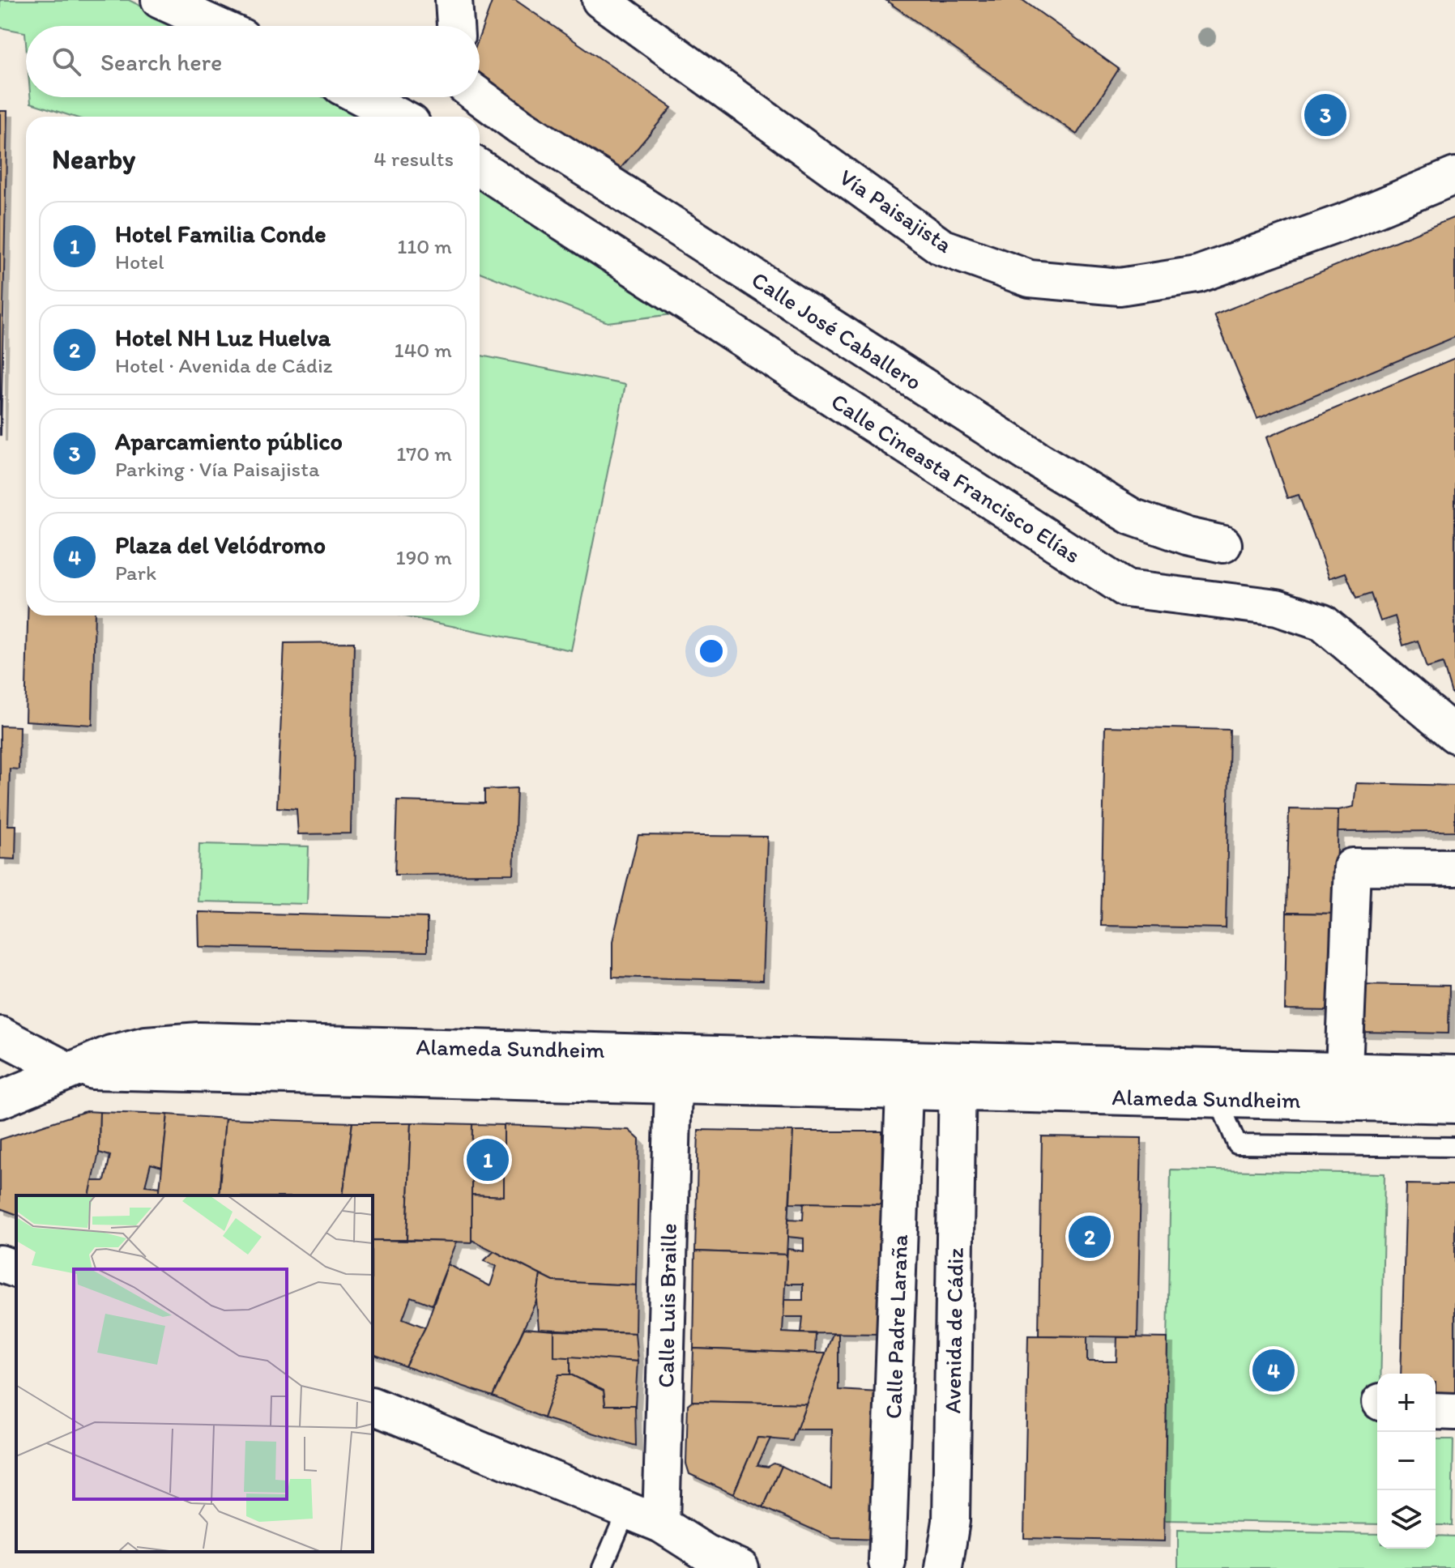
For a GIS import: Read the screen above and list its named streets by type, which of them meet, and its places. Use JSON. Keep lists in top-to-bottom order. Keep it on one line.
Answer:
{"streets":{"street":["Vía Paisajista","Calle José Caballero","Calle Cineasta Francisco Elías","Alameda Sundheim","Calle Luis Braille","Calle Padre Laraña","Avenida de Cádiz"]},"crossings":[["Alameda Sundheim","Calle Luis Braille"],["Alameda Sundheim","Calle Padre Laraña"],["Alameda Sundheim","Avenida de Cádiz"]],"page":{"search":"Search here","pins":["3","1","2","4"],"heading":["Nearby","4 results"],"list":[{"mark":"1","name":"Hotel Familia Conde","note":"Hotel","value":"110 m"},{"mark":"2","name":"Hotel NH Luz Huelva","note":"Hotel · Avenida de Cádiz","value":"140 m"},{"mark":"3","name":"Aparcamiento público","note":"Parking · Vía Paisajista","value":"170 m"},{"mark":"4","name":"Plaza del Velódromo","note":"Park","value":"190 m"}],"map_buttons":["+","−"]}}
